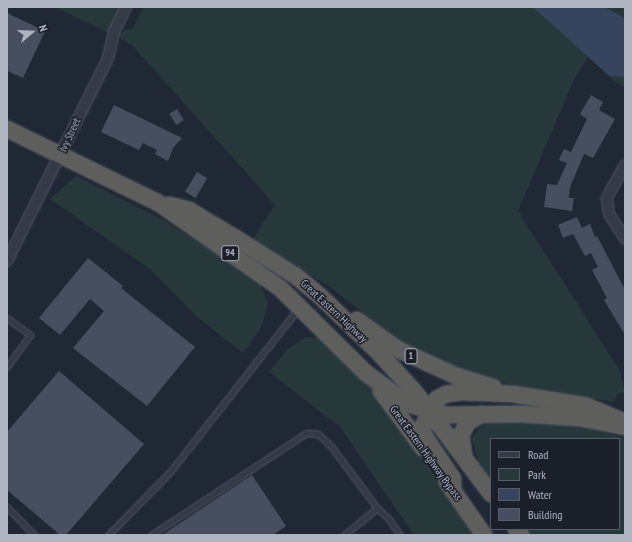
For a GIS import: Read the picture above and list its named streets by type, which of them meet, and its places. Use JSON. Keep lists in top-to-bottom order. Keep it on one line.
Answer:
{"streets":{"highway":["94","Great Eastern Highway","1","Great Eastern Highway Bypass"],"street":["Ivy Street"]},"crossings":[["Ivy Street","Great Eastern Highway"],["94","Great Eastern Highway"],["Great Eastern Highway","1"],["Great Eastern Highway","Great Eastern Highway Bypass"]],"legend":["Road","Park","Water","Building"],"north":"right"}
